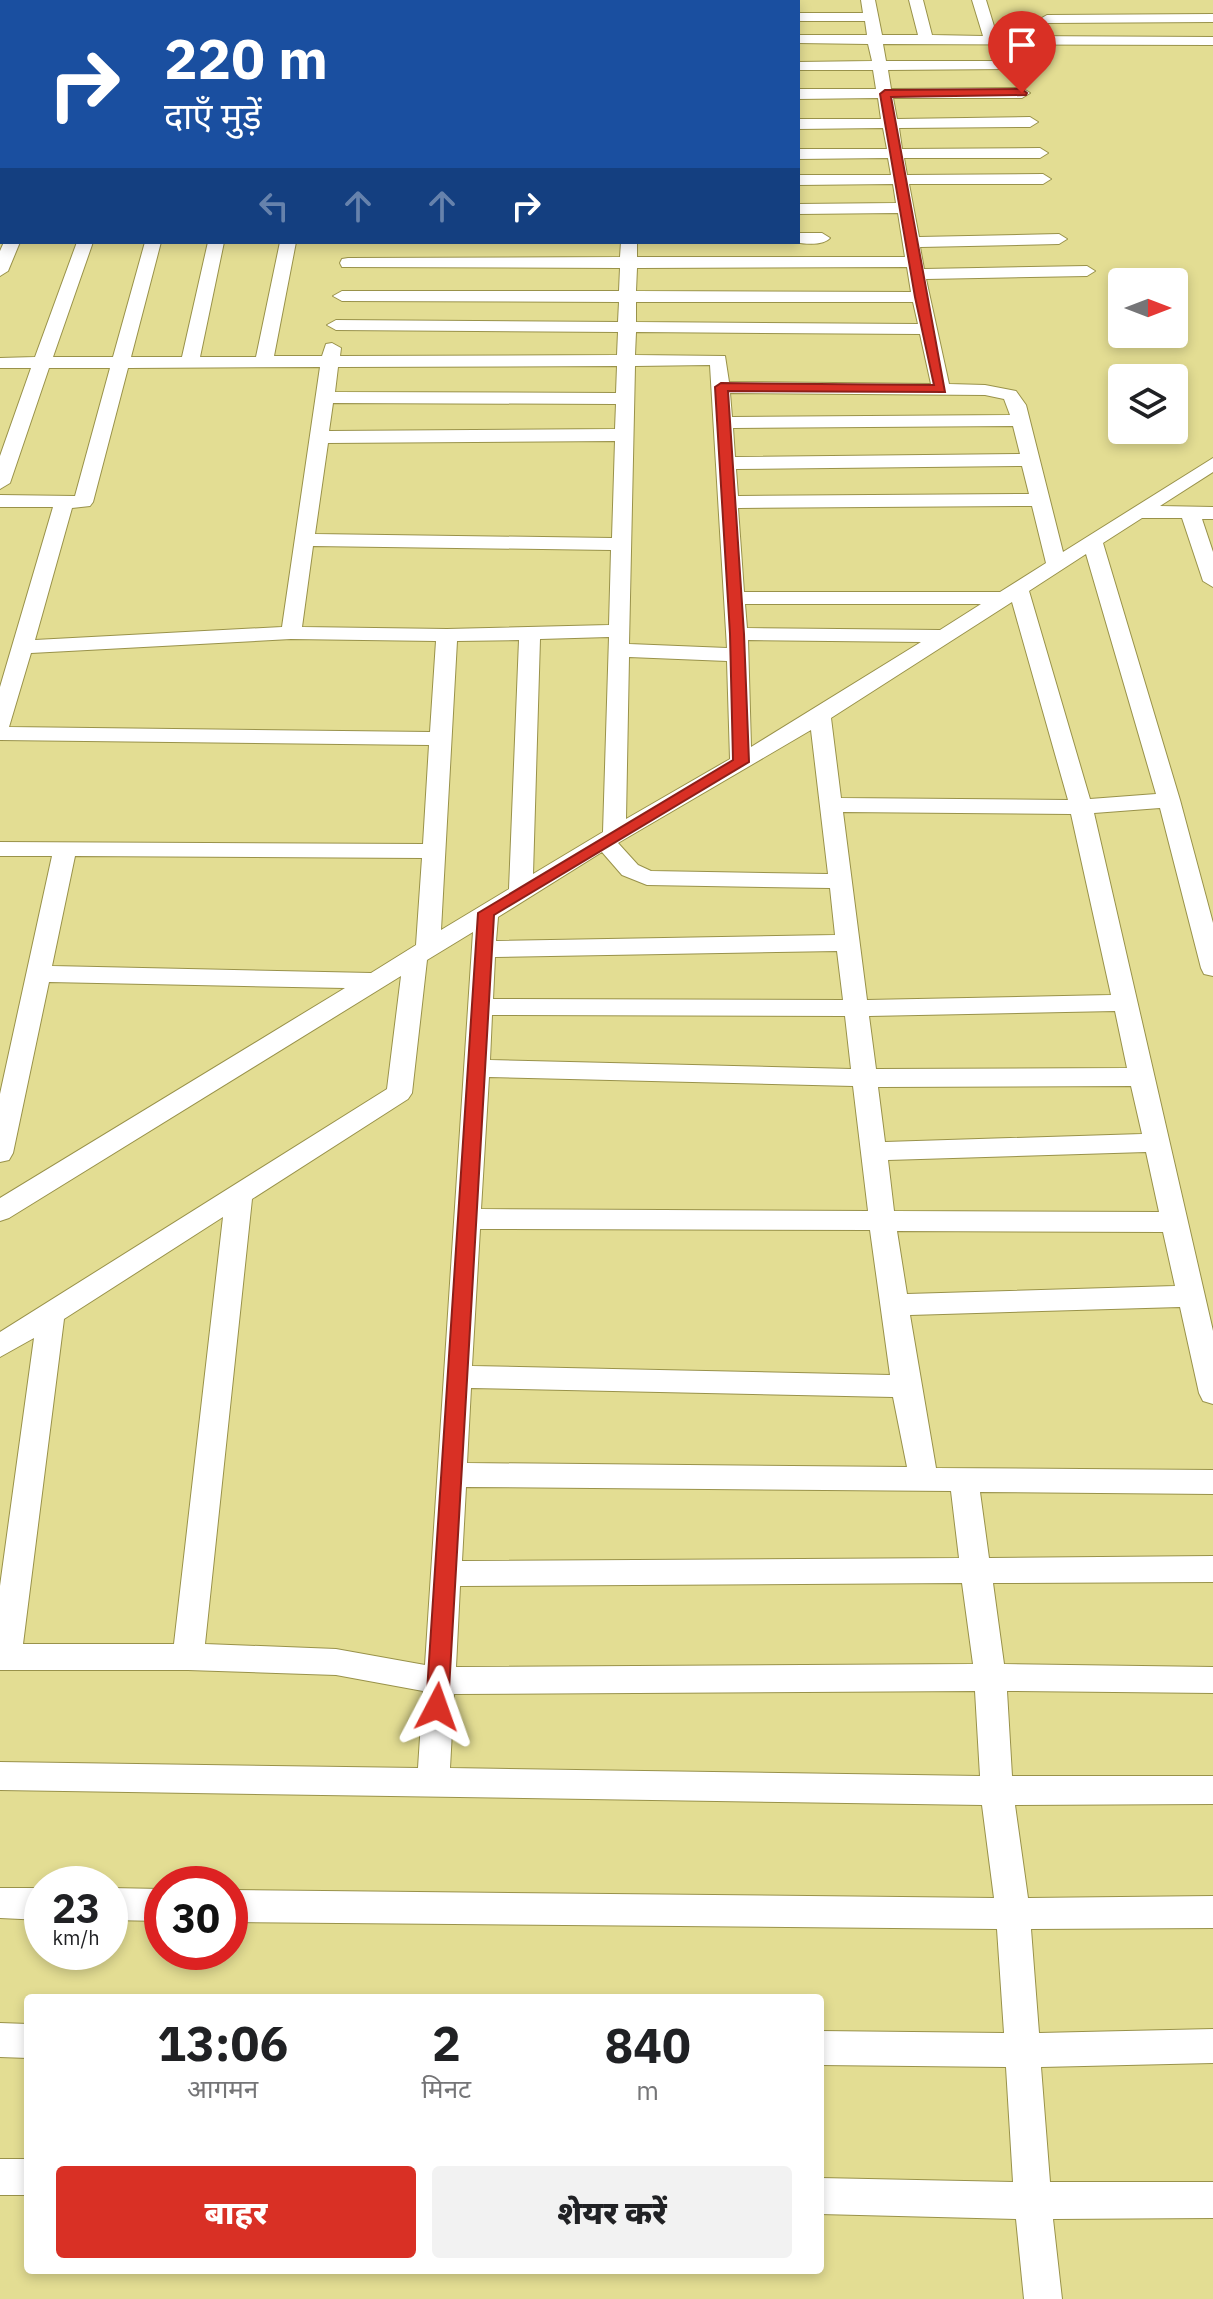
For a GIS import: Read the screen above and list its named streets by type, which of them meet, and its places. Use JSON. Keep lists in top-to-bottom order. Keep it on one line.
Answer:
{"north":"right","page":{"turn":["220 m","दाएँ मुड़ें"],"speed":"23 km/h","limit":"30","eta":["13:06","आगमन","2","मिनट","840","m"],"buttons":["बाहर","शेयर करें"]}}
